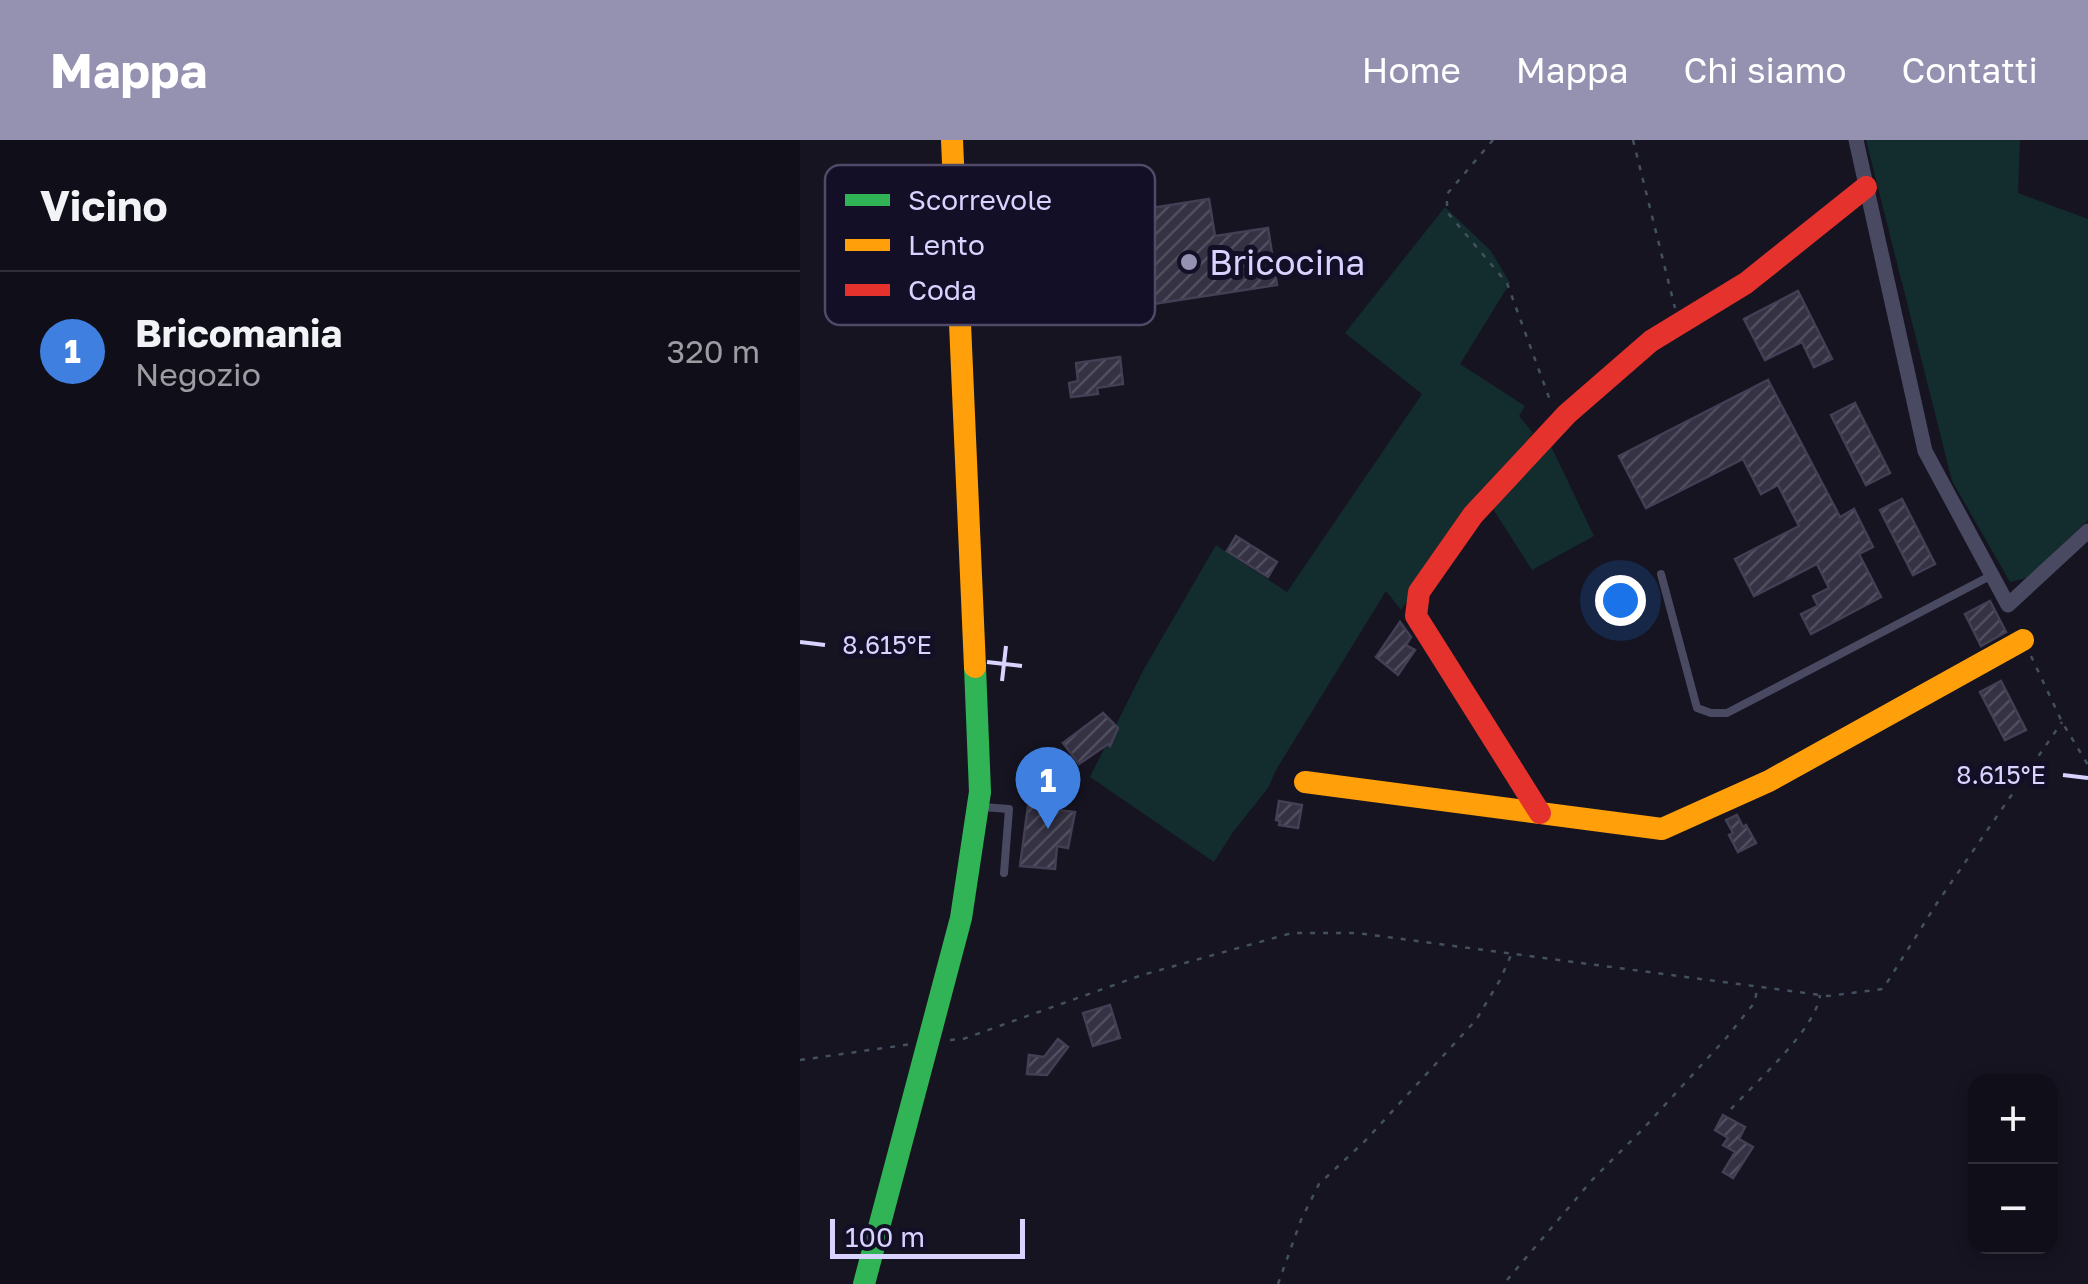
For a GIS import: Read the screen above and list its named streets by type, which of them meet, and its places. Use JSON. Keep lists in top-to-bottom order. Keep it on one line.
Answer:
{"places":["Bricocina"],"legend":["Scorrevole","Lento","Coda"],"scale_bar":"100 m","page":{"header":"Mappa","nav":["Home","Mappa","Chi siamo","Contatti"],"heading":"Vicino","list":[{"mark":"1","name":"Bricomania","note":"Negozio","value":"320 m"}],"pins":"1","map_buttons":["+","−"],"scale":"100 m"},"coordinates":["8.615°E"]}
